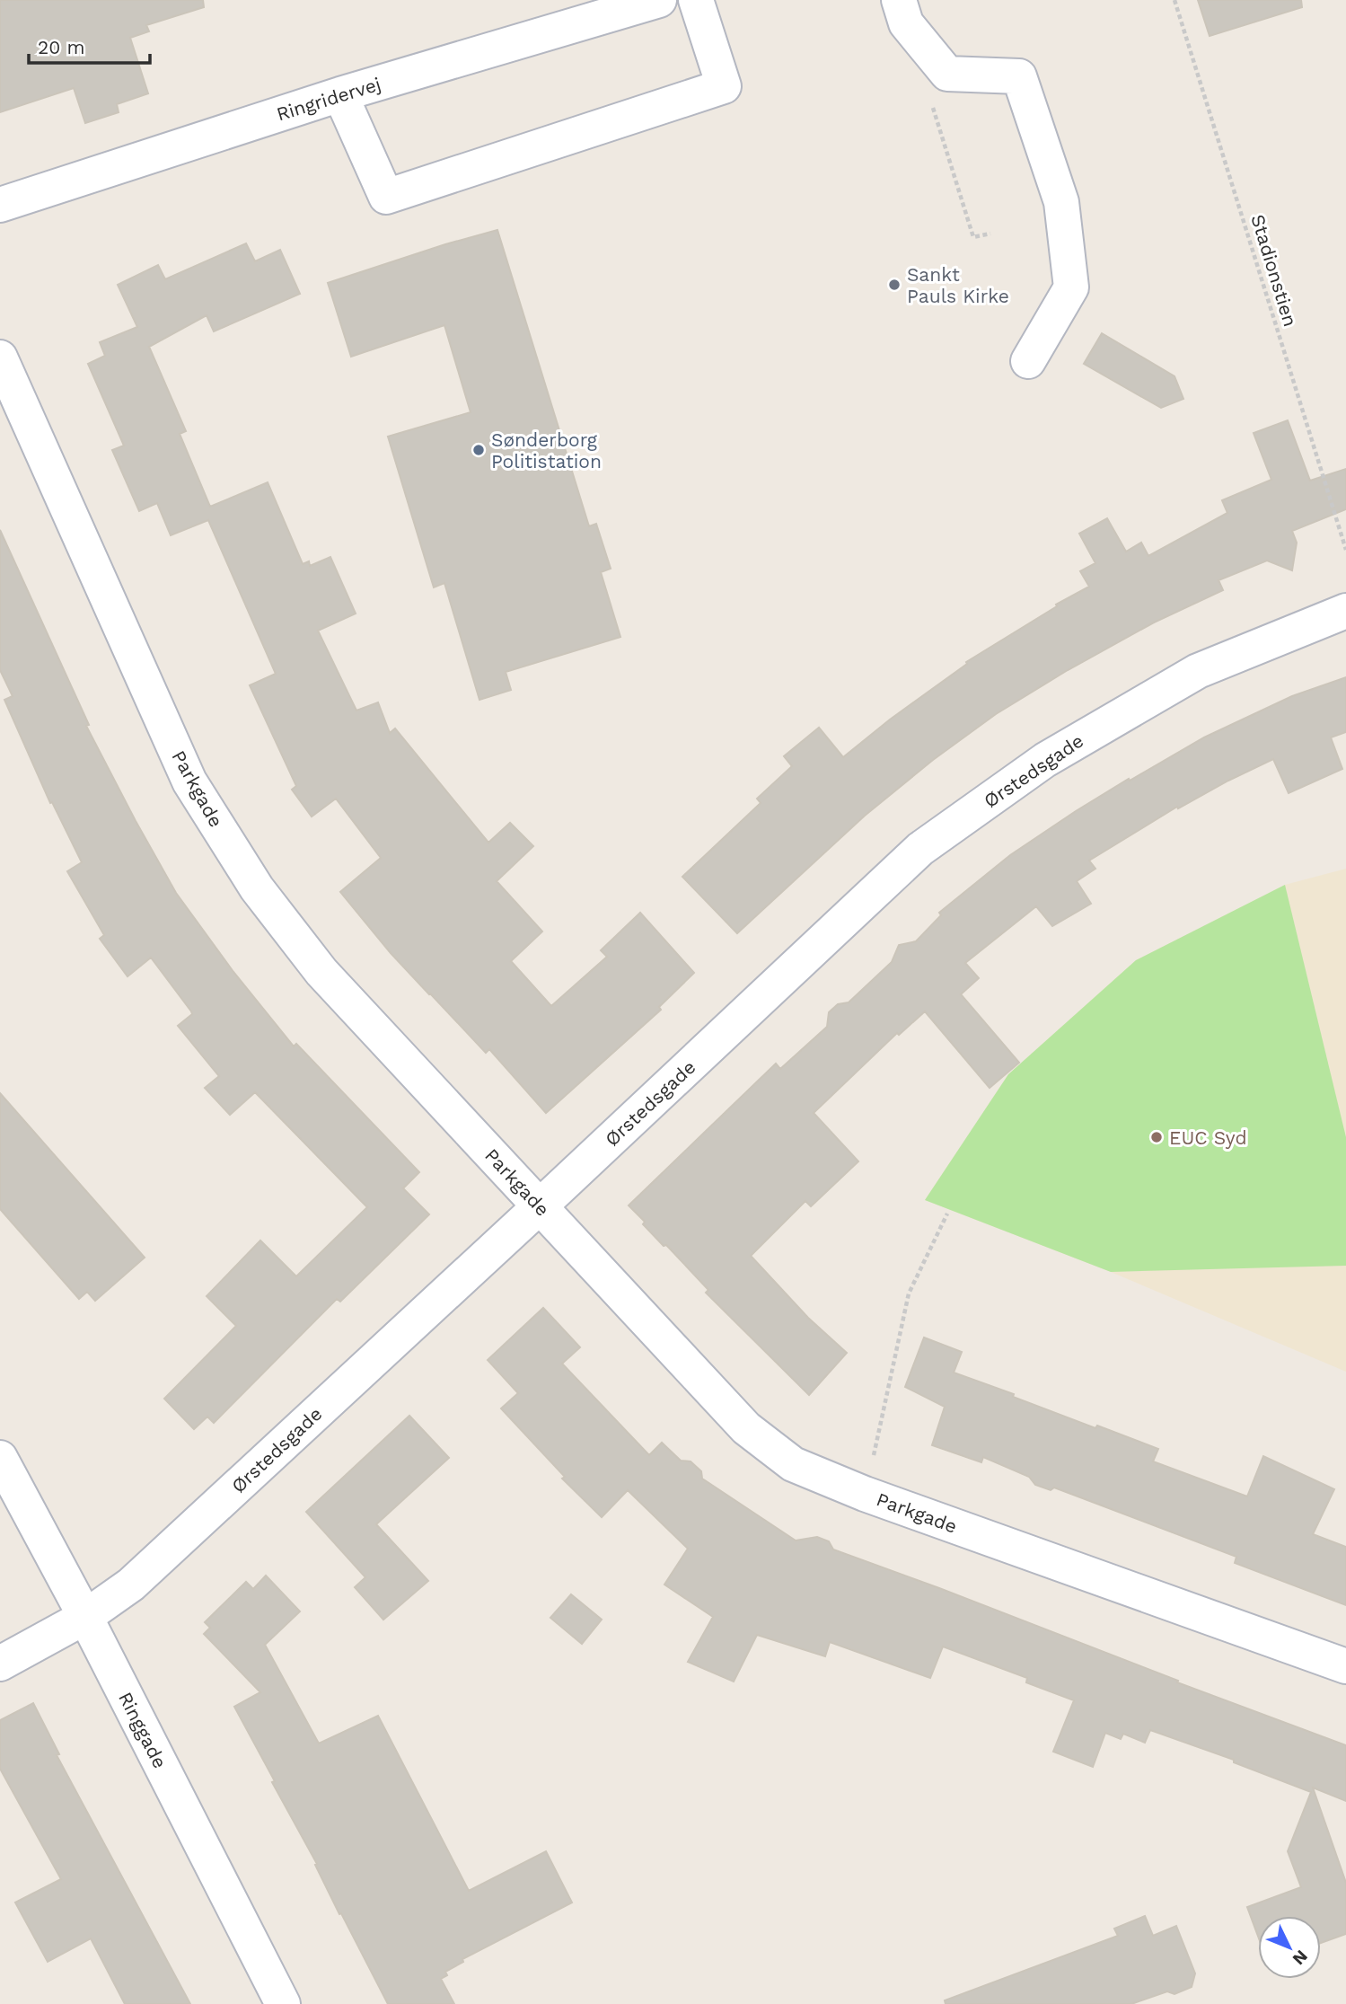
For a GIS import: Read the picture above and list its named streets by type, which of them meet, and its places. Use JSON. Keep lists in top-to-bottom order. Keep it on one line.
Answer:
{"streets":{"street":["Ringridervej","Ørstedsgade","Parkgade","Ringgade"],"path":["Stadionstien"]},"crossings":[["Ørstedsgade","Parkgade"],["Ørstedsgade","Ringgade"]],"places":["Sankt Pauls Kirke","Sønderborg Politistation","EUC Syd"],"scale_bar":"20 m","north":"bottom right"}
